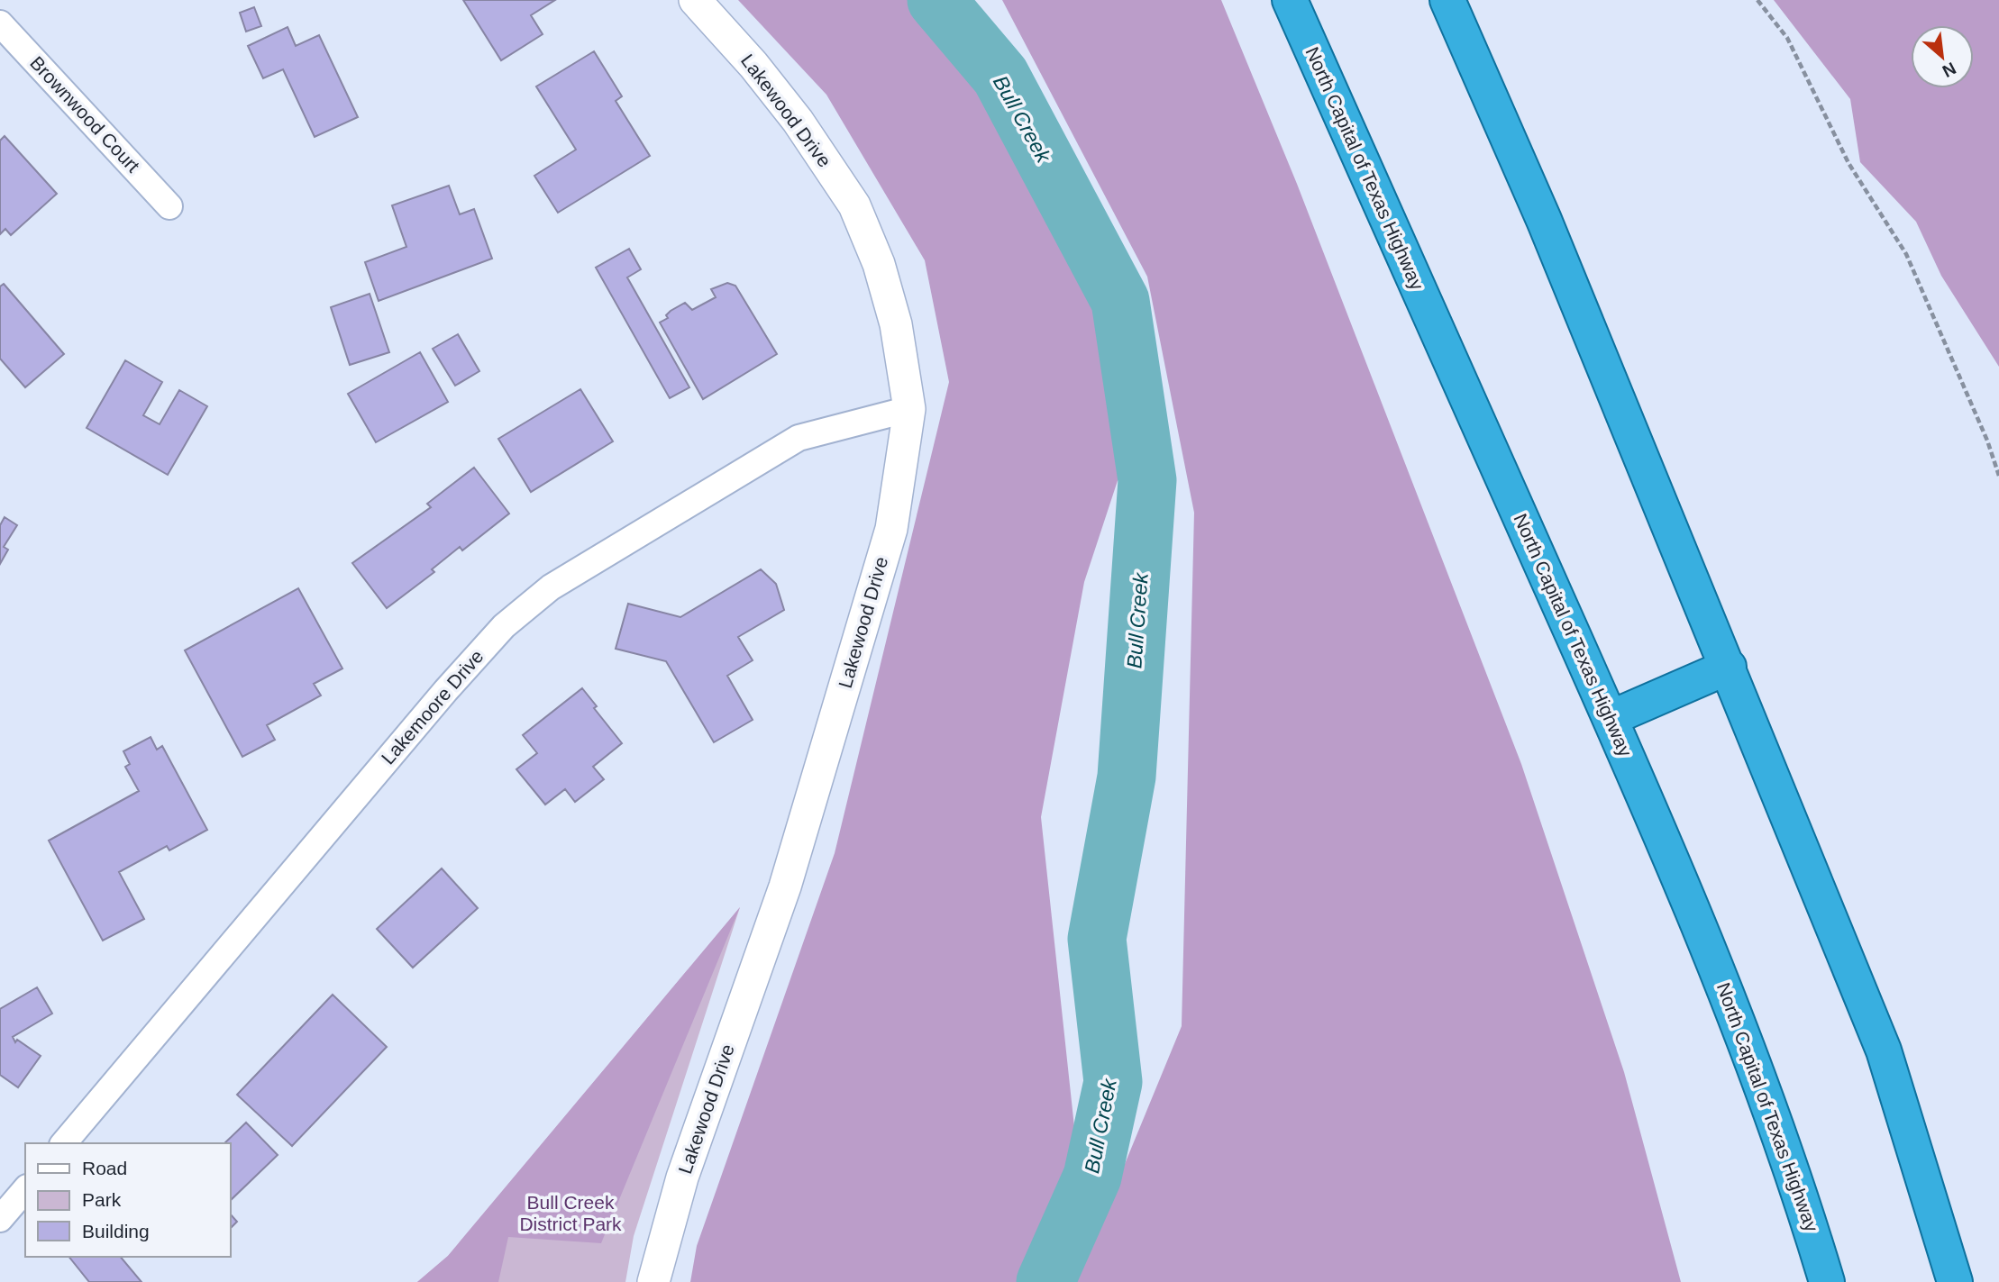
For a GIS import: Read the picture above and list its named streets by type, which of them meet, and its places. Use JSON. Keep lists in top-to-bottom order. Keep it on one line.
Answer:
{"streets":{"highway":["North Capital of Texas Highway"],"street":["Lakewood Drive","Brownwood Court","Lakemoore Drive"]},"crossings":[["Lakewood Drive","Lakemoore Drive"]],"water":["Bull Creek"],"parks":["Bull Creek District Park"],"legend":["Road","Park","Building"],"north":"bottom right"}
